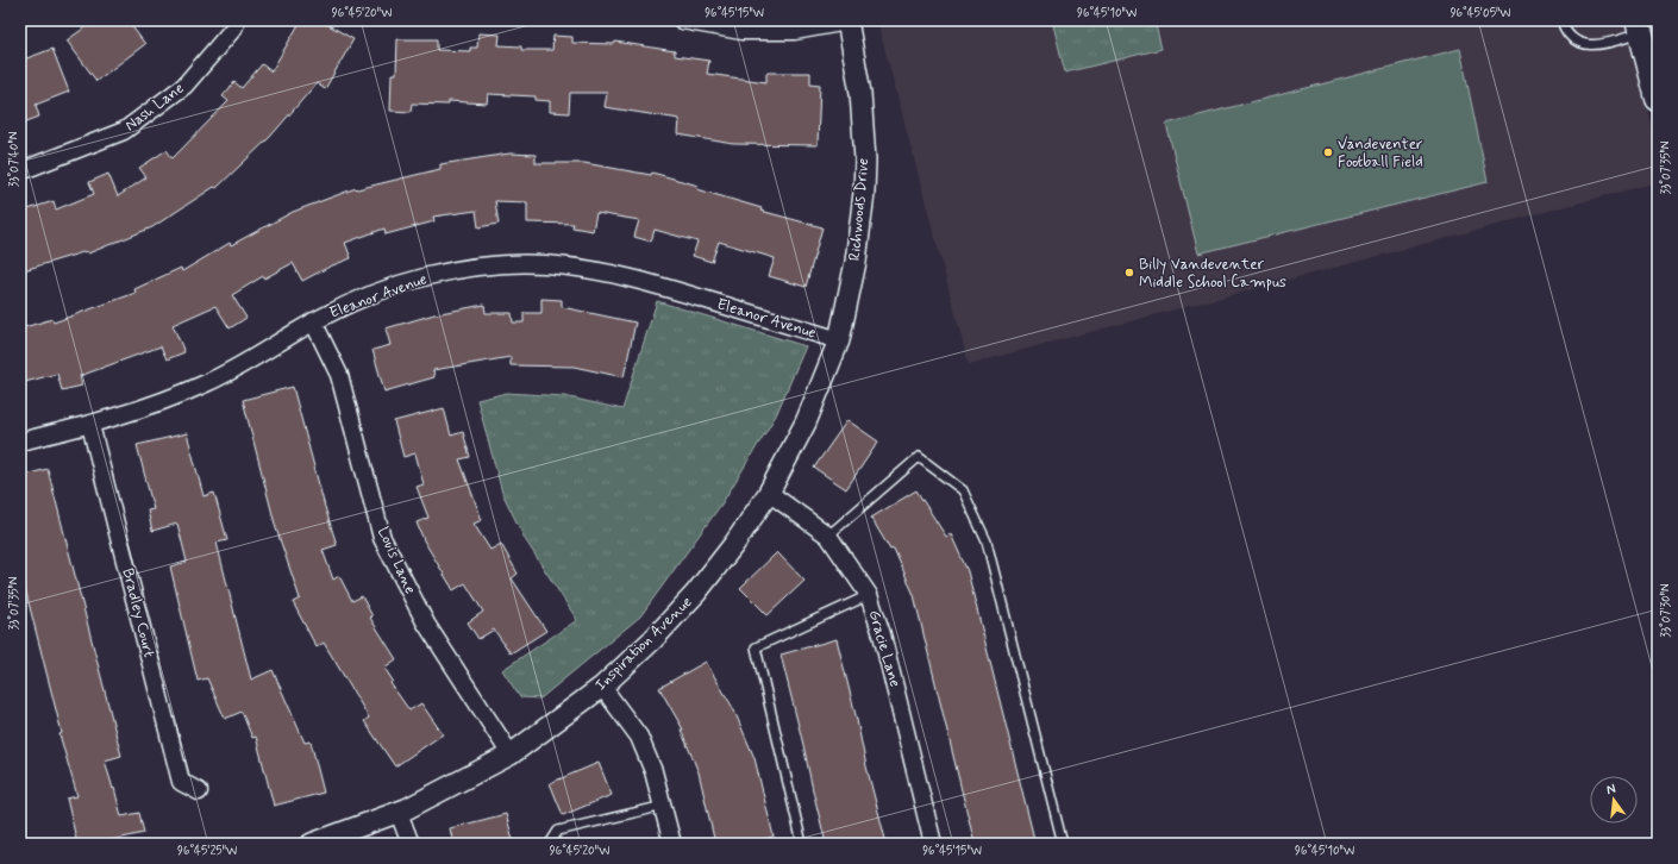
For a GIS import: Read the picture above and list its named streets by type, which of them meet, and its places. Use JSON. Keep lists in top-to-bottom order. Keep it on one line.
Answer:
{"streets":{"street":["Nash Lane","Richwoods Drive","Eleanor Avenue","Louis Lane","Bradley Court","Inspiration Avenue","Gracie Lane"]},"crossings":[["Richwoods Drive","Eleanor Avenue"],["Richwoods Drive","Inspiration Avenue"],["Eleanor Avenue","Louis Lane"],["Eleanor Avenue","Bradley Court"],["Eleanor Avenue","Inspiration Avenue"],["Louis Lane","Inspiration Avenue"],["Inspiration Avenue","Gracie Lane"]],"places":["Vandeventer Football Field","Billy Vandeventer Middle School Campus"],"north":"top","coordinates":["96°45'20\"W","96°45'15\"W","96°45'10\"W","96°45'05\"W","33°07'40\"N","33°07'35\"N","33°07'30\"N","96°45'25\"W"]}
